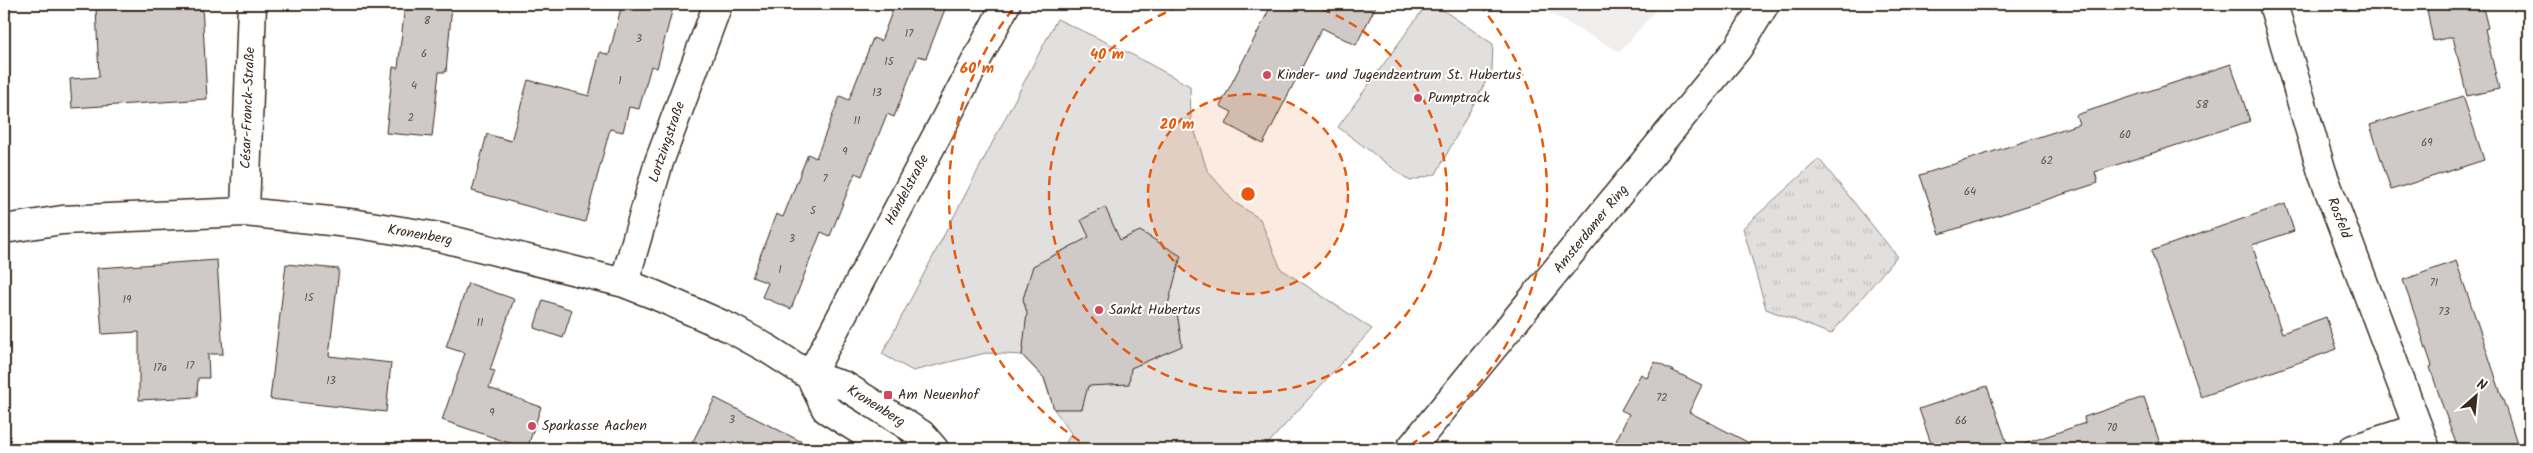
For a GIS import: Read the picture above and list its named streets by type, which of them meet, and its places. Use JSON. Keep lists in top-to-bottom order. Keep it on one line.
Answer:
{"streets":{"street":["César-Franck-Straße","Lortzingstraße","Händelstraße","Rosfeld","Amsterdamer Ring","Kronenberg"]},"crossings":[["César-Franck-Straße","Kronenberg"],["Lortzingstraße","Kronenberg"],["Händelstraße","Kronenberg"]],"places":{"other":["Kinder- und Jugendzentrum St. Hubertus","Pumptrack","Sankt Hubertus","Sparkasse Aachen"],"transit":["Am Neuenhof"]},"house_numbers":["8","17","3","6","15","1","4","13","58","2","11","60","69","9","62","7","64","5","3","1","71","15","19","73","11","17","17a","13","72","9","3","66","70"],"north":"top right","rings":["40 m","60 m","20 m"]}
